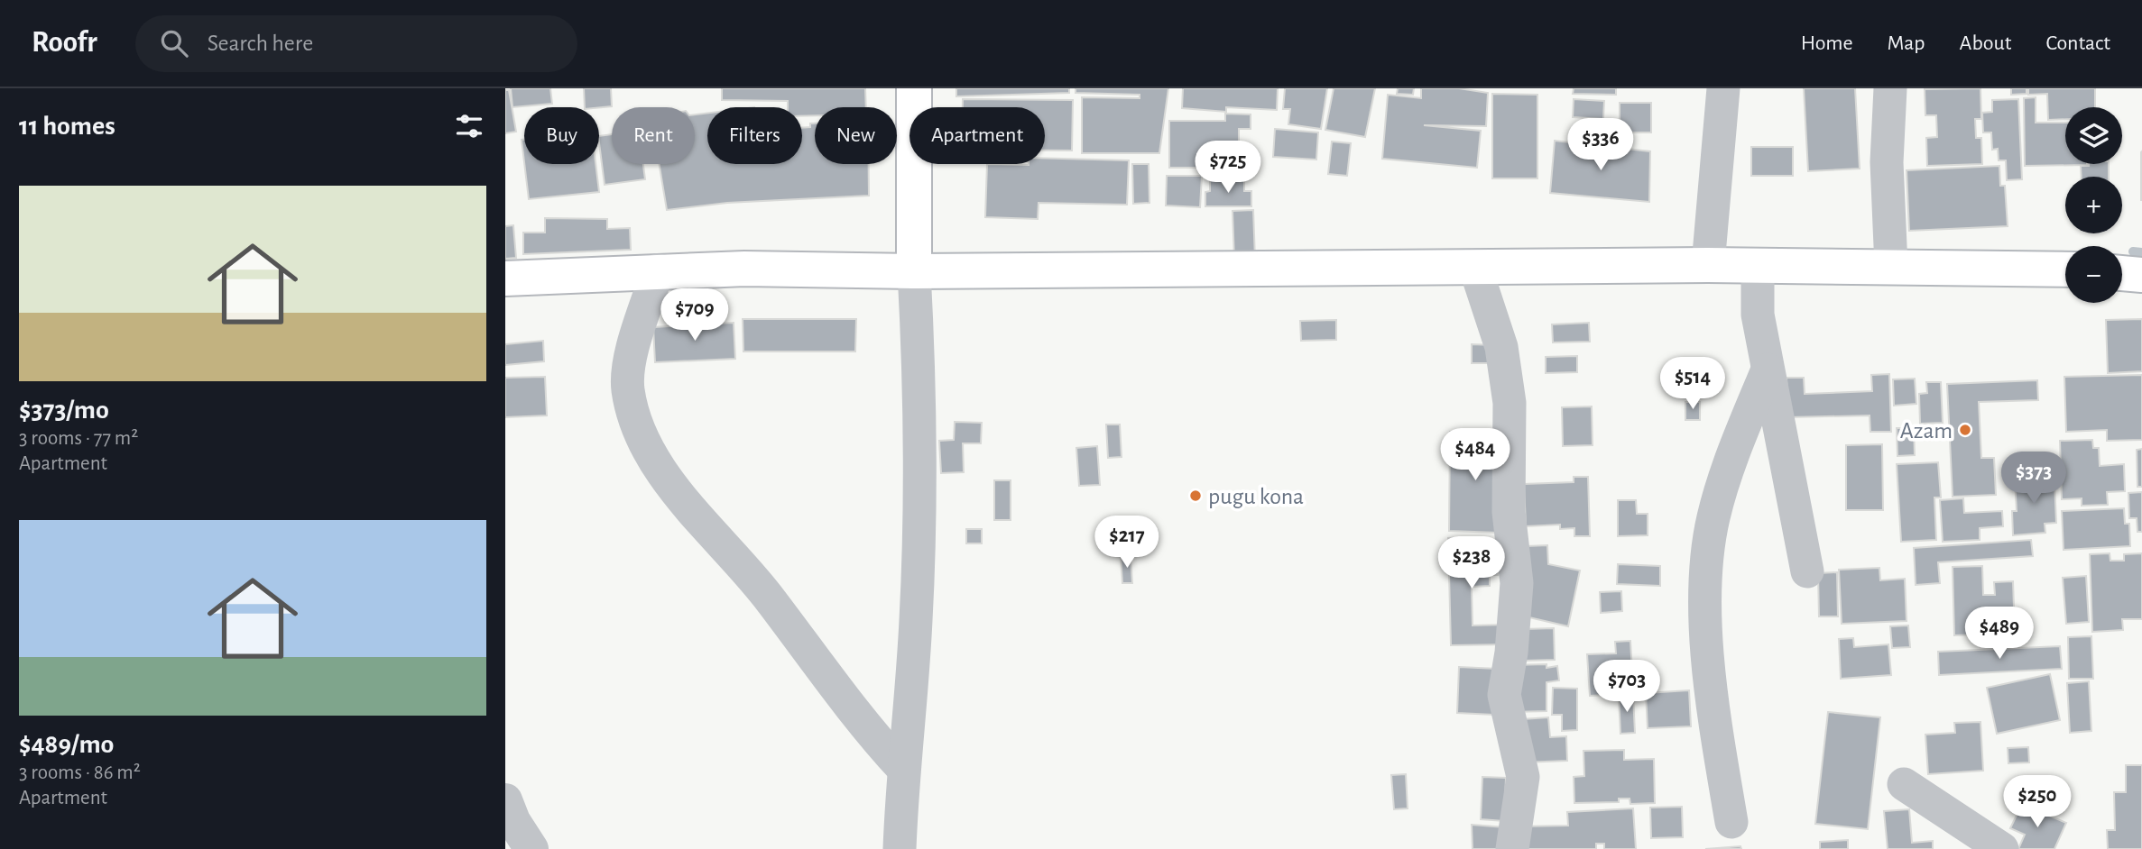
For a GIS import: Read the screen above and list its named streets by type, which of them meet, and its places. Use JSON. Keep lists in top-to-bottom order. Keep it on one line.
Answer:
{"places":["Azam","pugu kona"],"page":{"header":"Roofr","search":"Search here","nav":["Home","Map","About","Contact"],"heading":"11 homes","map_buttons":["+","−"],"chip":["Buy","Rent","Filters","New","Apartment"],"price":["$336","$725","$709","$514","$484","$373","$217","$238","$489","$703","$250"],"list":[{"name":"$373/mo","note":"3 rooms · 77 m² · Apartment"},{"name":"$489/mo","note":"3 rooms · 86 m² · Apartment"}]}}
